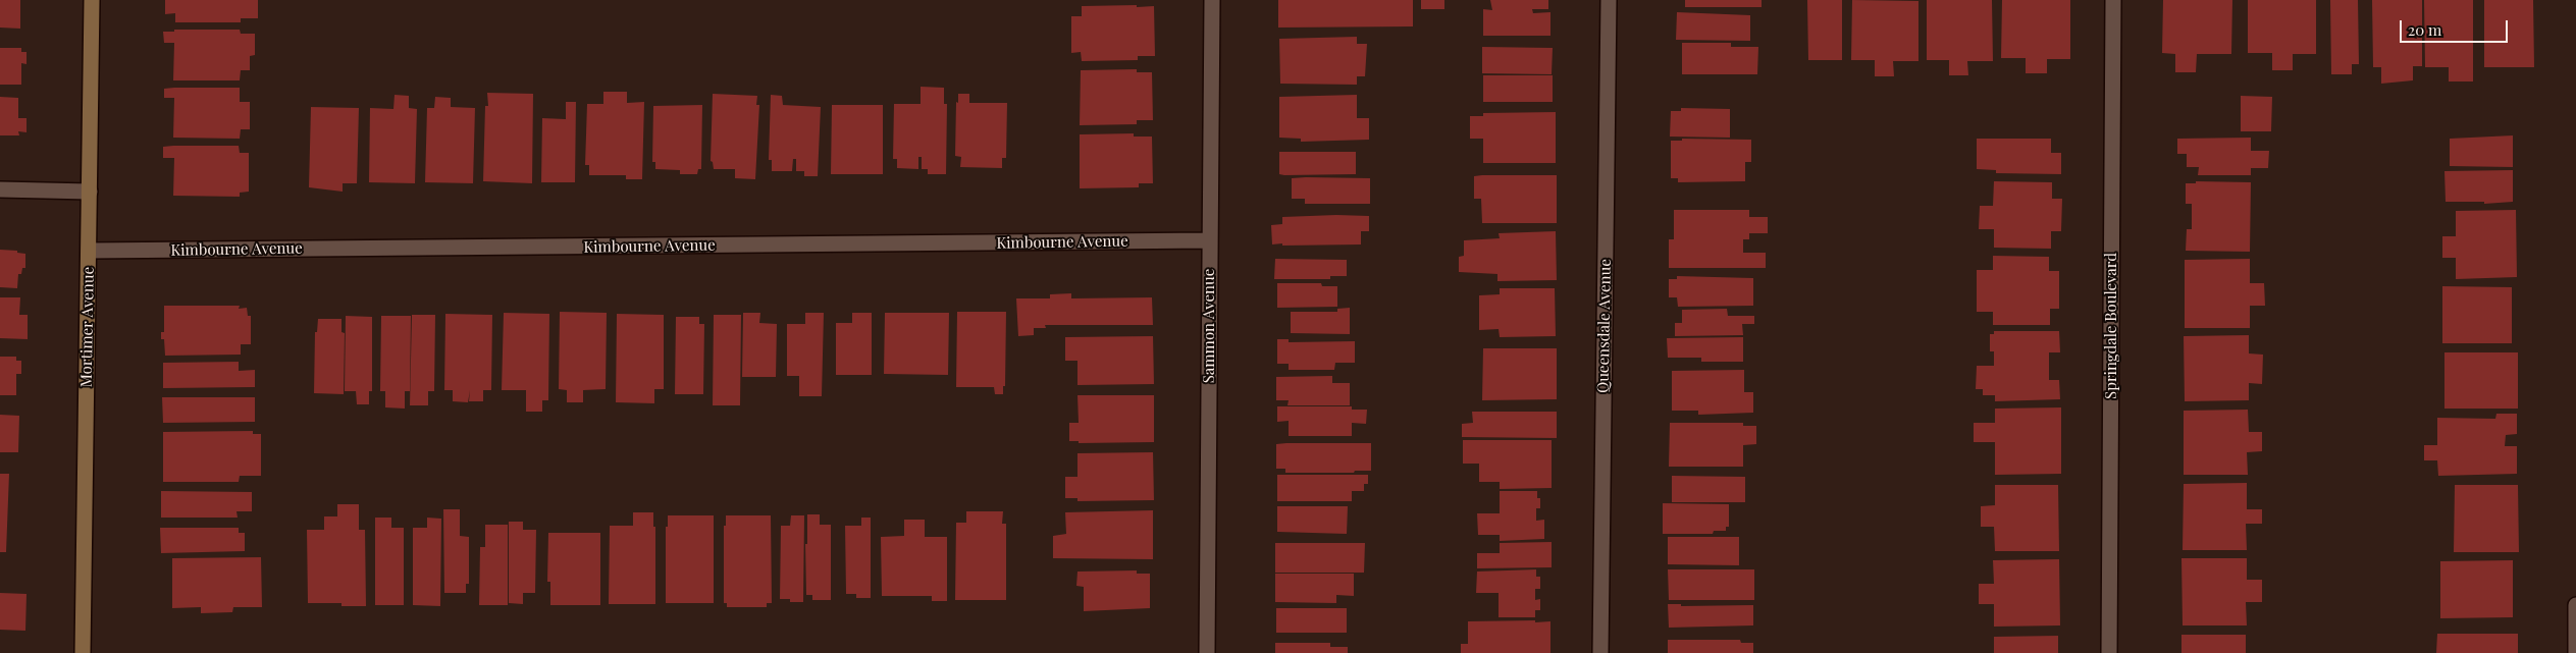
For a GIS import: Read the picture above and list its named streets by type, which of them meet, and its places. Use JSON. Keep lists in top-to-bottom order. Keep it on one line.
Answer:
{"streets":{"street":["Kimbourne Avenue","Sammon Avenue","Queensdale Avenue","Springdale Boulevard","Mortimer Avenue"]},"crossings":[["Kimbourne Avenue","Sammon Avenue"],["Kimbourne Avenue","Mortimer Avenue"]],"scale_bar":"20 m"}
